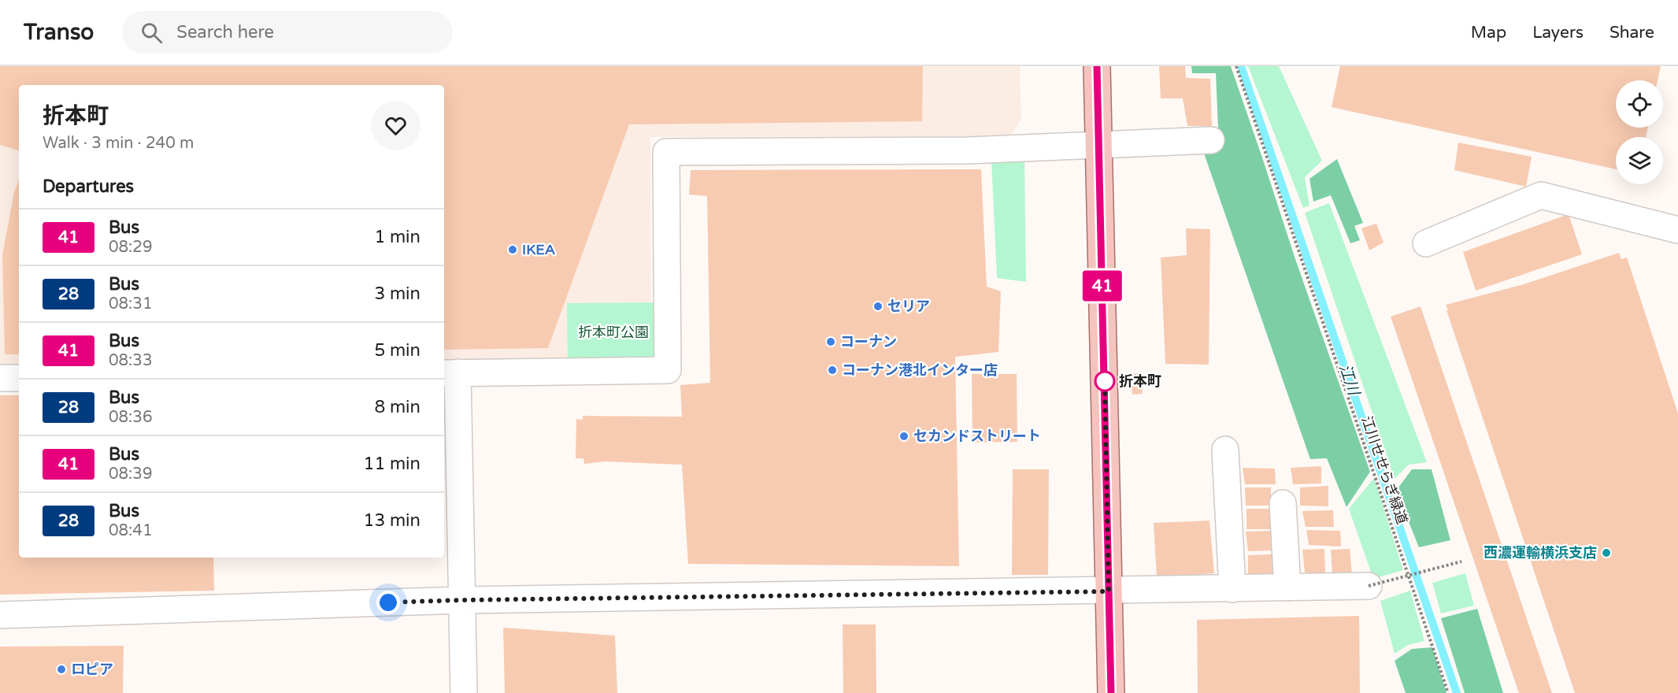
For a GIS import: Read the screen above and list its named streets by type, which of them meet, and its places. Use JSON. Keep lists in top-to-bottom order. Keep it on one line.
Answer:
{"streets":{"path":["江川せせらぎ緑道"]},"water":["江川"],"parks":["折本町公園"],"places":["IKEA","セリア","コーナン","コーナン港北インター店","折本町","セカンドストリート","西濃運輸横浜支店","ロピア"],"lines":["bus line 41"],"page":{"header":"Transo","search":"Search here","nav":["Map","Layers","Share"],"on_map":"41","heading":[["折本町","Walk · 3 min · 240 m"],"Departures"],"list":[{"mark":"41","name":"Bus","note":"08:29","value":"1 min"},{"mark":"28","name":"Bus","note":"08:31","value":"3 min"},{"mark":"41","name":"Bus","note":"08:33","value":"5 min"},{"mark":"28","name":"Bus","note":"08:36","value":"8 min"},{"mark":"41","name":"Bus","note":"08:39","value":"11 min"},{"mark":"28","name":"Bus","note":"08:41","value":"13 min"}]}}
